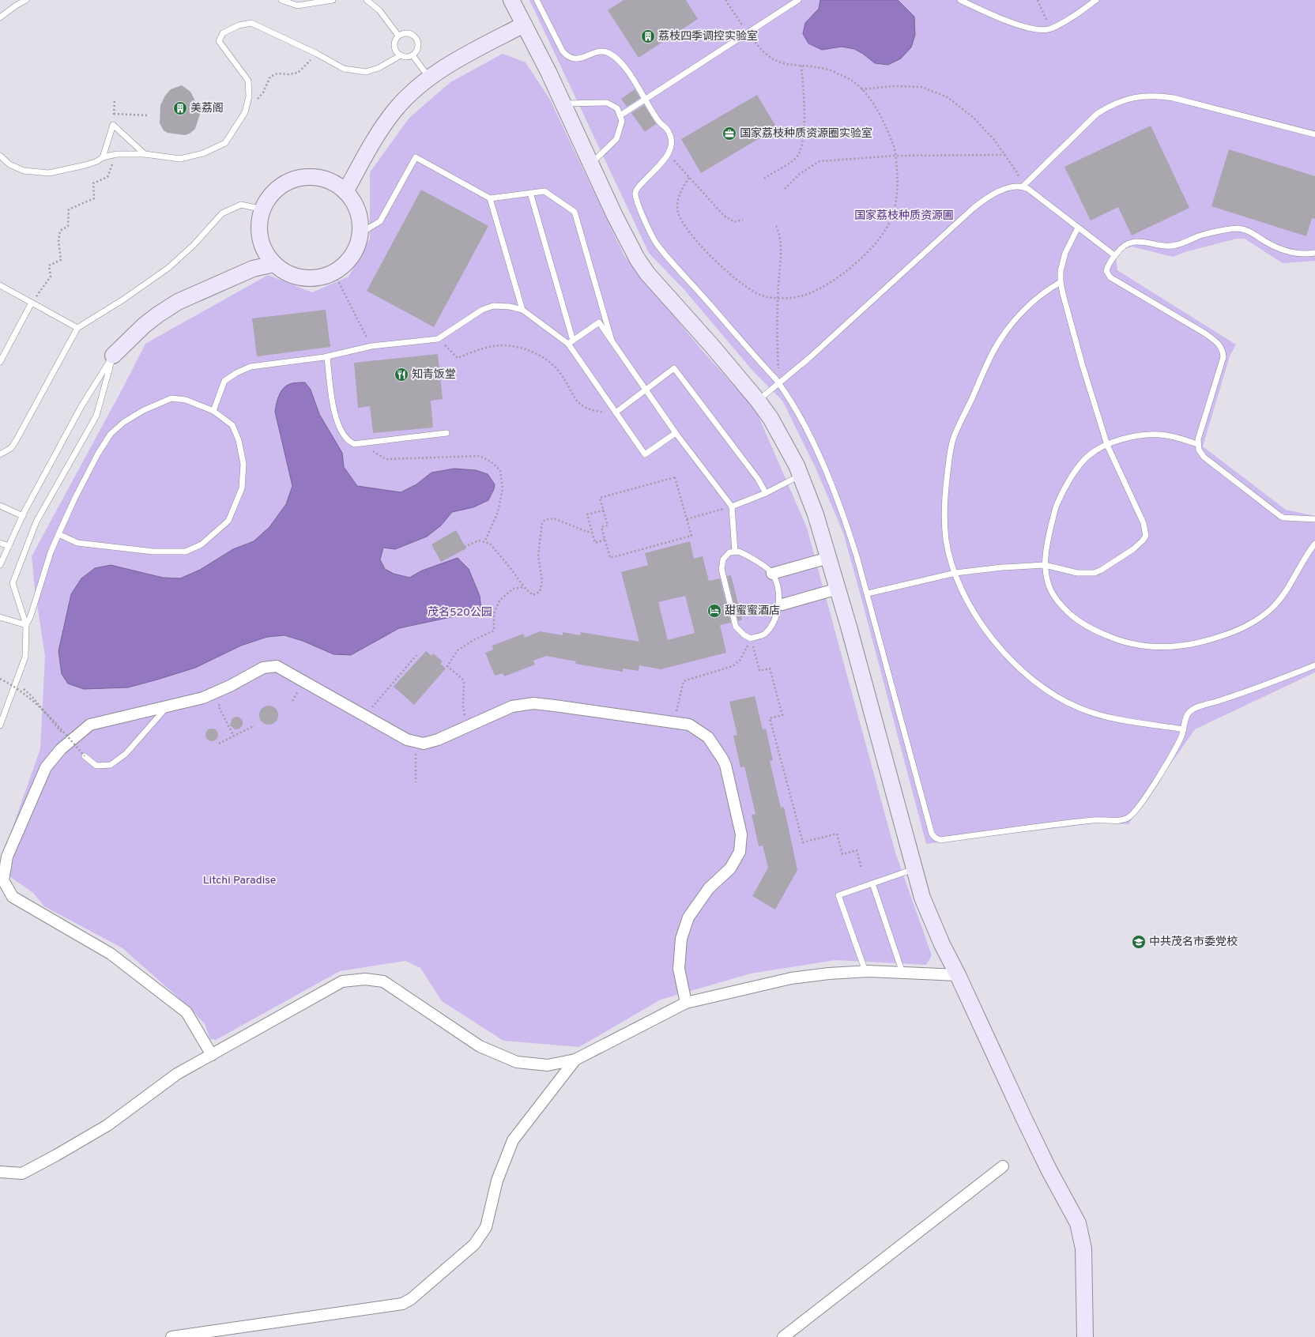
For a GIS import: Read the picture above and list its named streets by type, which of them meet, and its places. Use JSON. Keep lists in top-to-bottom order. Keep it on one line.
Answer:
{"parks":["国家荔枝种质资源圃","茂名520公园","Litchi Paradise"],"places":{"building":["荔枝四季调控实验室","美荔阁"],"office":["国家荔枝种质资源圈实验室"],"restaurant":["知青饭堂"],"hotel":["甜蜜蜜酒店"],"school or university":["中共茂名市委党校"]}}
